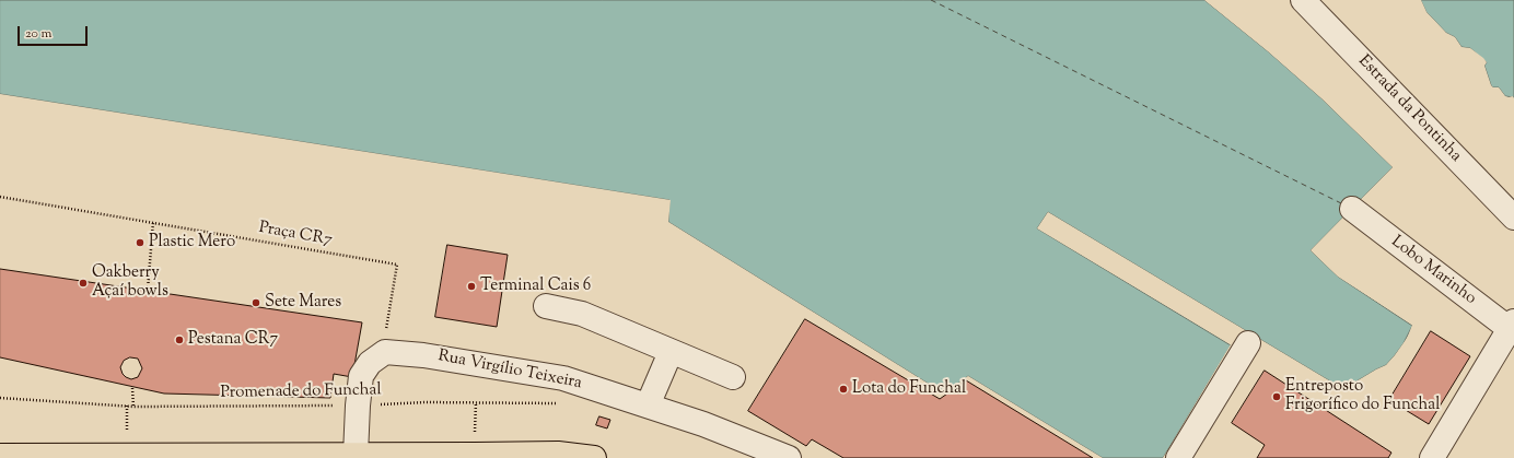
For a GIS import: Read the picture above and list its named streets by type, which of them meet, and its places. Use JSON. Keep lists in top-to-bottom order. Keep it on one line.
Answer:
{"streets":{"lane":["Estrada da Pontinha","Lobo Marinho","Rua Virgílio Teixeira"],"path":["Praça CR7","Promenade do Funchal"]},"crossings":[["Praça CR7","Rua Virgílio Teixeira"]],"places":["Plastic Mero","Oakberry Açaí bowls","Terminal Cais 6","Sete Mares","Pestana CR7","Lota do Funchal","Entreposto Frigorífico do Funchal"],"scale_bar":"20 m"}
